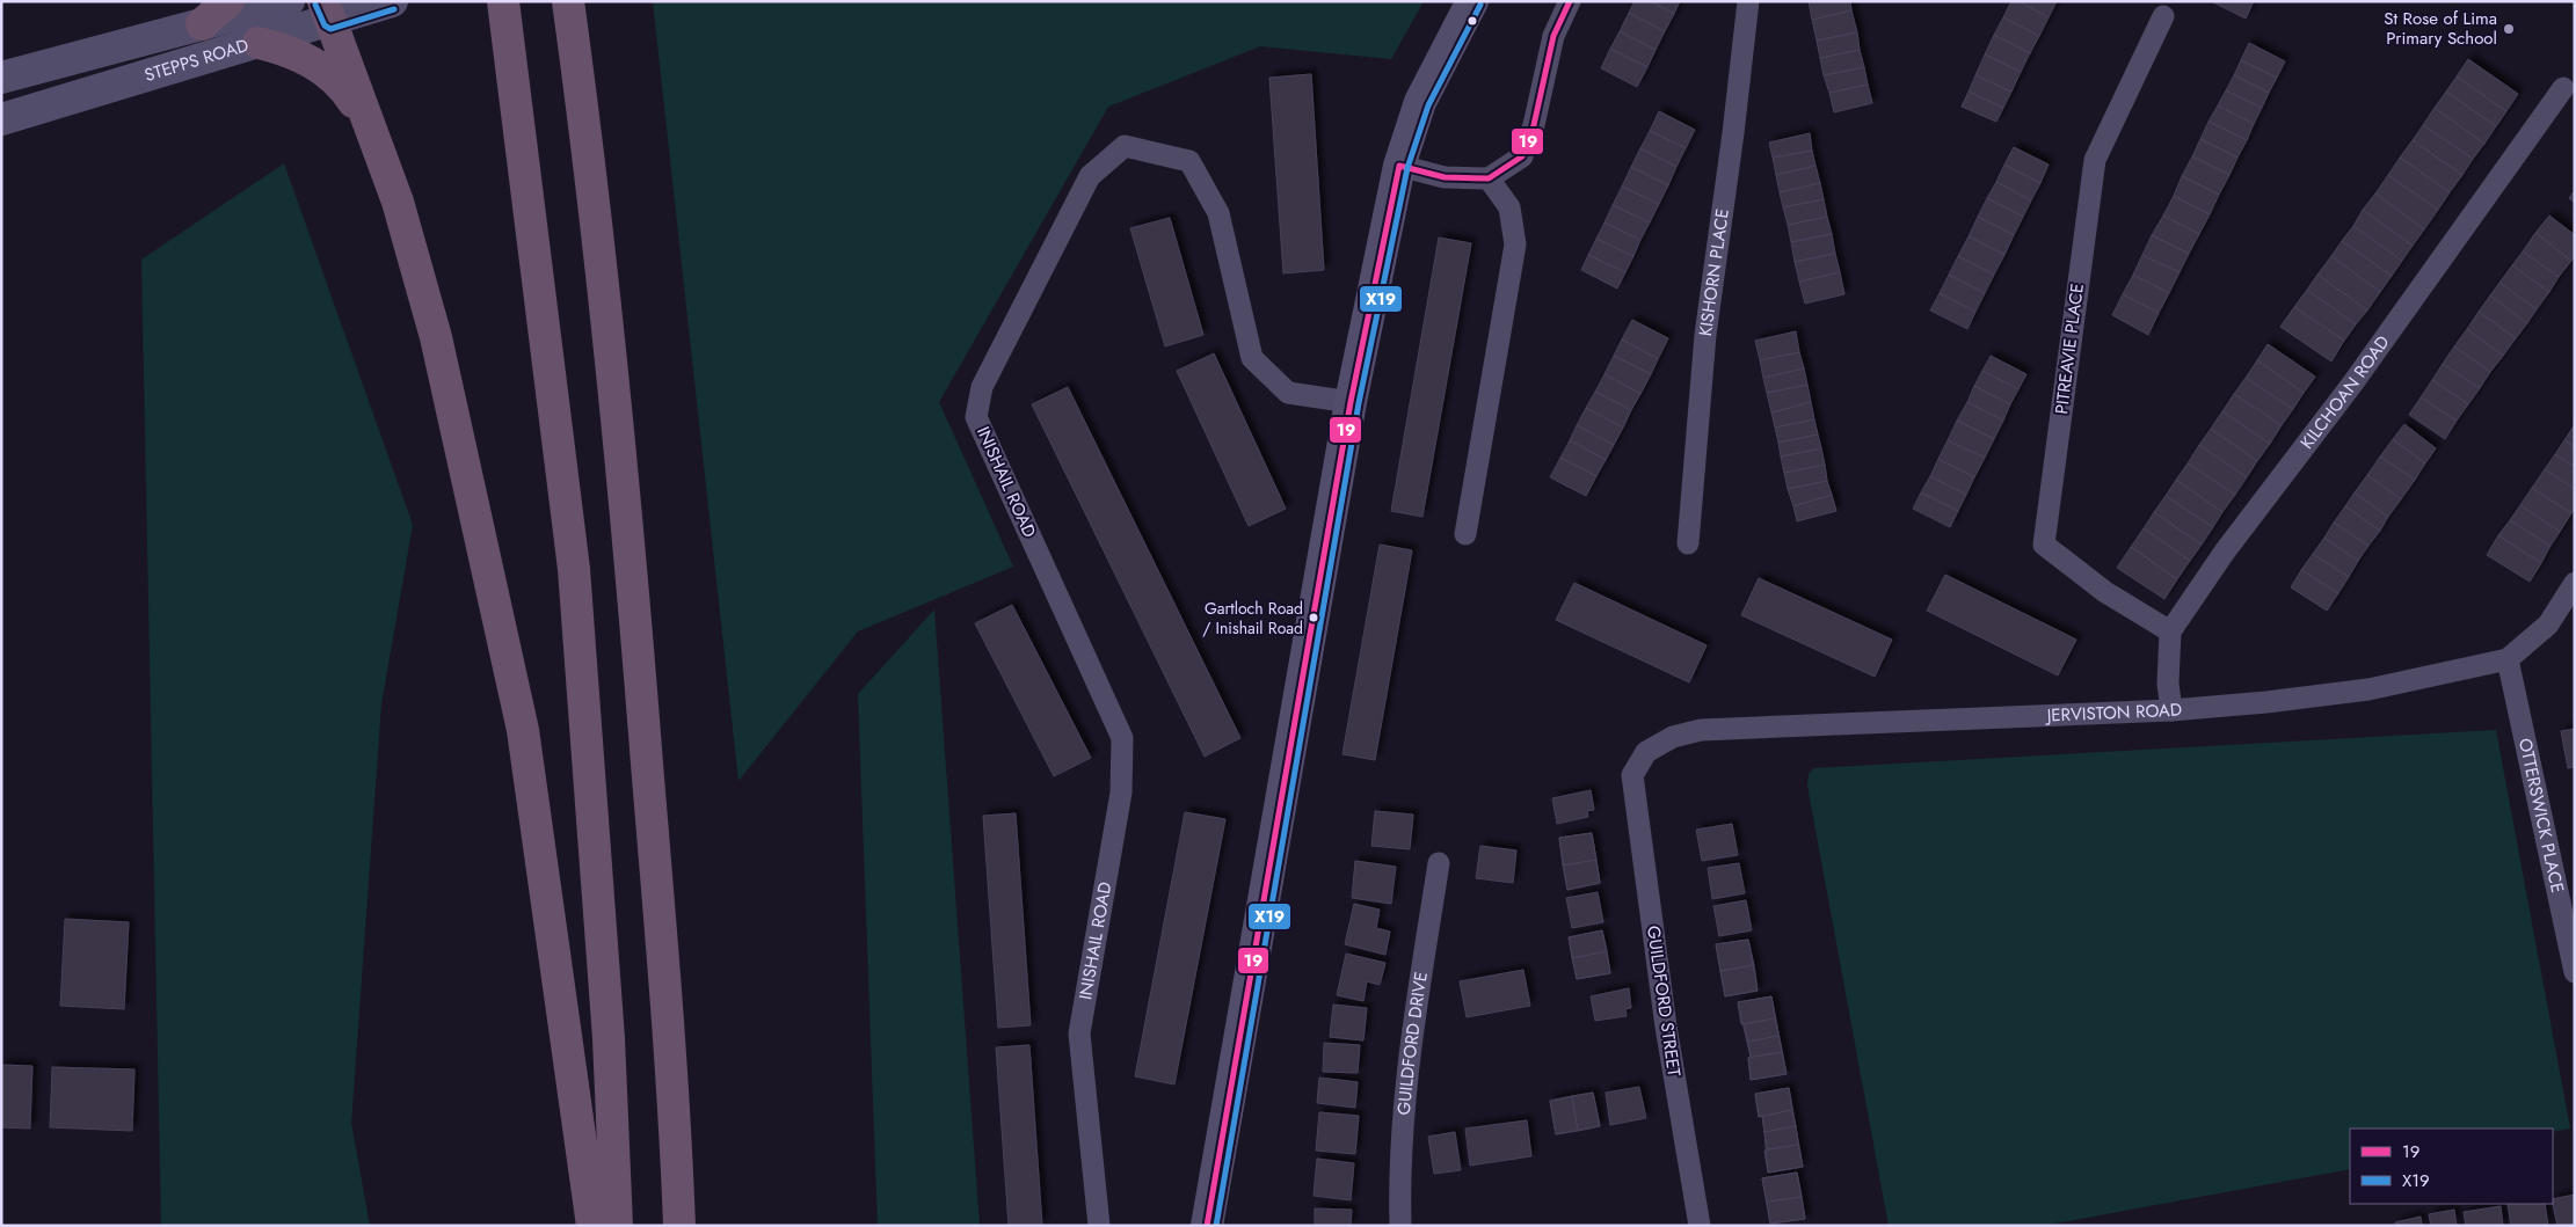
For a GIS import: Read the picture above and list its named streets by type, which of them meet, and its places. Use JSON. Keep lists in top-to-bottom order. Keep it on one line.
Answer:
{"streets":{"main road":["STEPPS ROAD"],"street":["KISHORN PLACE","PITREAVIE PLACE","KILCHOAN ROAD","INISHAIL ROAD","JERVISTON ROAD","OTTERSWICK PLACE","GUILDFORD STREET","GUILDFORD DRIVE"]},"crossings":[["PITREAVIE PLACE","KILCHOAN ROAD"],["JERVISTON ROAD","OTTERSWICK PLACE"],["JERVISTON ROAD","GUILDFORD STREET"]],"places":["St Rose of Lima Primary School","Gartloch Road / Inishail Road"],"lines":["transit line 19","transit line X19"],"legend":["19","X19"]}
